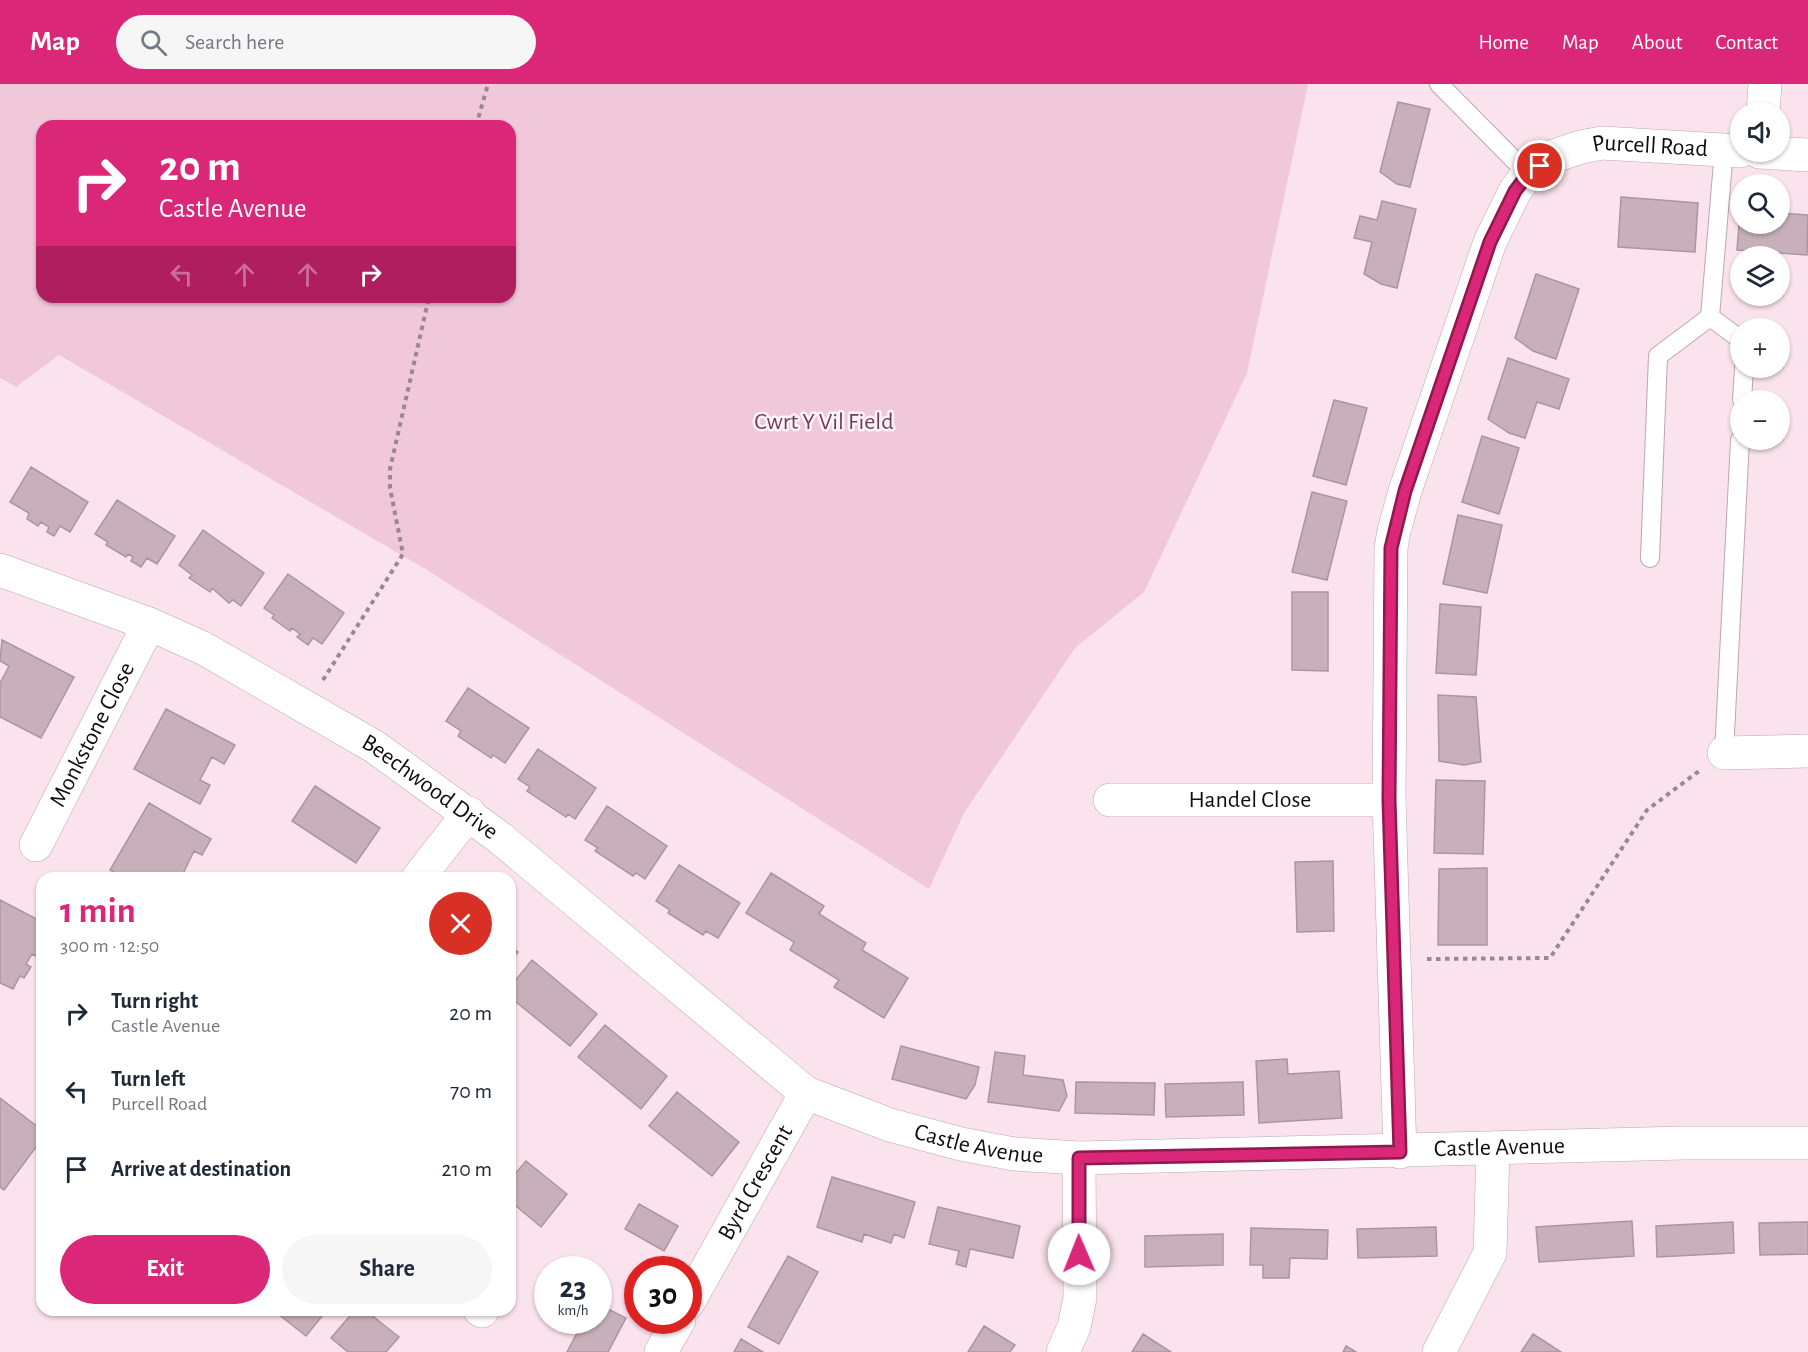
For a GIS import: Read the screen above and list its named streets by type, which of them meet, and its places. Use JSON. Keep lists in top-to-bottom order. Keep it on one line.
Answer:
{"streets":{"street":["Purcell Road","Monkstone Close","Beechwood Drive","Handel Close","Castle Avenue","Byrd Crescent"]},"crossings":[["Purcell Road","Handel Close"],["Purcell Road","Castle Avenue"],["Monkstone Close","Beechwood Drive"],["Beechwood Drive","Castle Avenue"],["Beechwood Drive","Byrd Crescent"],["Castle Avenue","Byrd Crescent"]],"parks":["Cwrt Y Vil Field"],"page":{"header":"Map","search":"Search here","nav":["Home","Map","About","Contact"],"map_buttons":["+","−"],"turn":["20 m","Castle Avenue"],"heading":["1 min","300 m · 12:50"],"list":[{"name":"Turn right","note":"Castle Avenue","value":"20 m"},{"name":"Turn left","note":"Purcell Road","value":"70 m"},{"name":"Arrive at destination","value":"210 m"}],"buttons":["Exit","Share"],"speed":"23 km/h","limit":"30"}}
